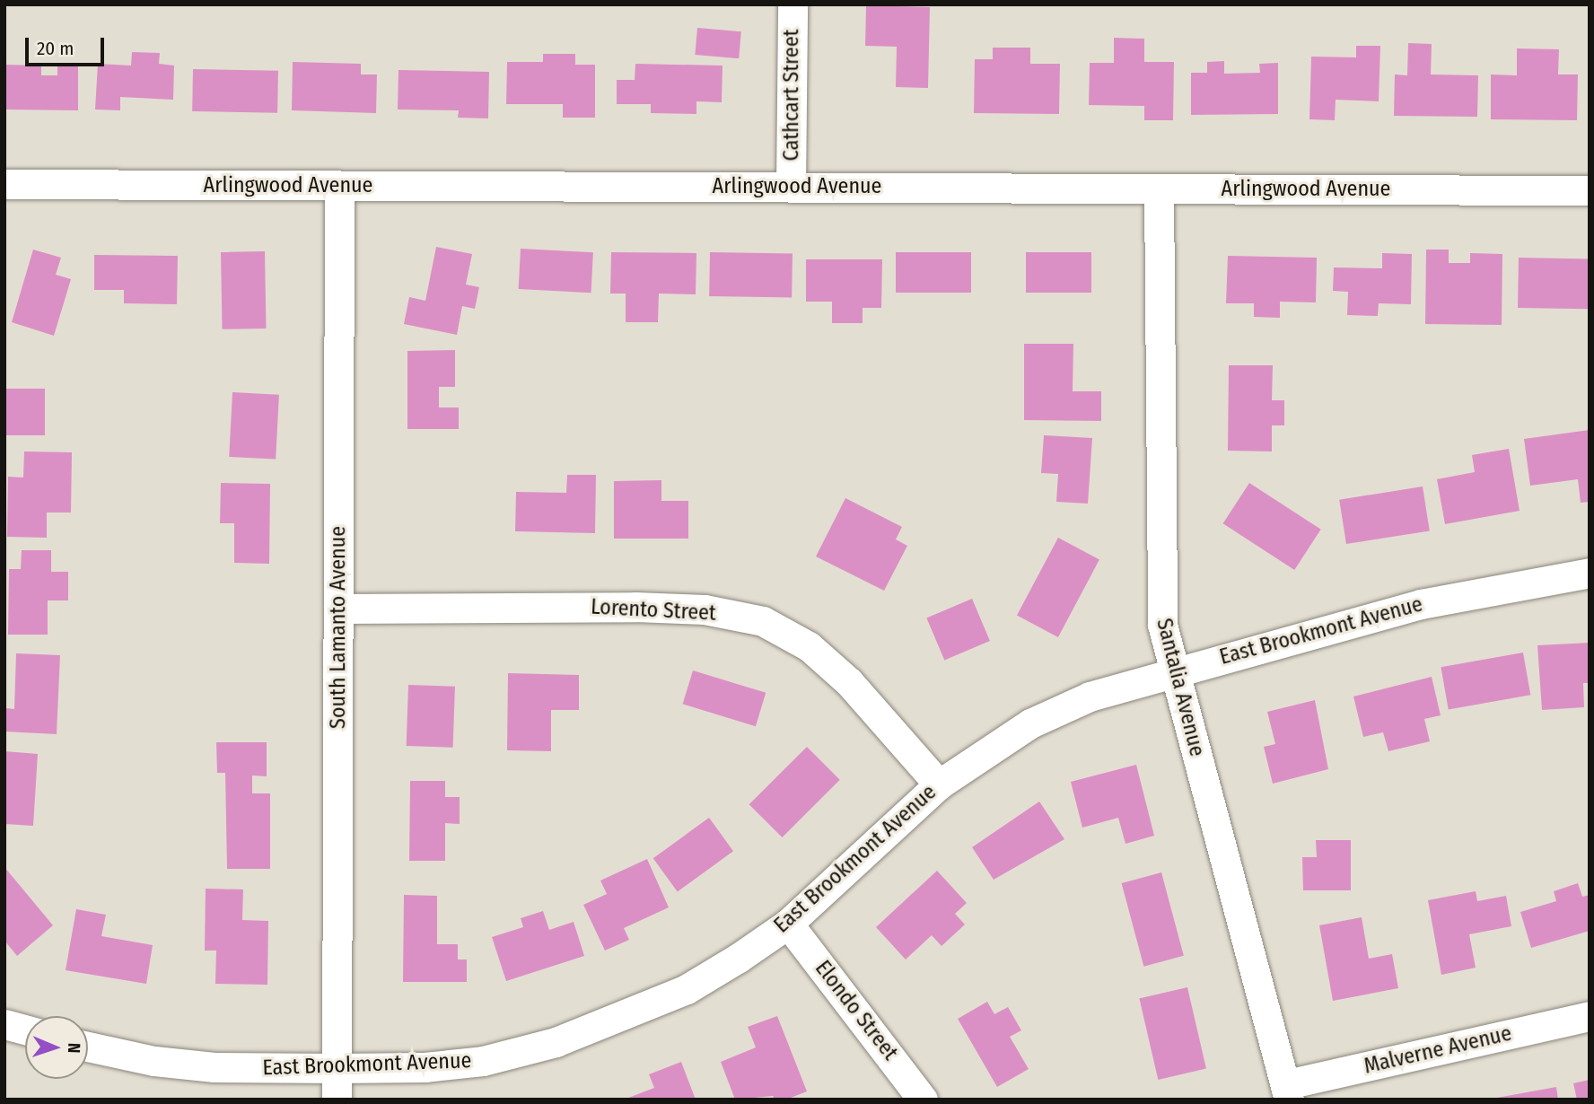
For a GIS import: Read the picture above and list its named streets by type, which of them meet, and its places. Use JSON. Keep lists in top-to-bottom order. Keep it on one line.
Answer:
{"streets":{"street":["Cathcart Street","Arlingwood Avenue","Lorento Street","South Lamanto Avenue","East Brookmont Avenue","Santalia Avenue","Elondo Street","Malverne Avenue"]},"crossings":[["Cathcart Street","Arlingwood Avenue"],["Arlingwood Avenue","South Lamanto Avenue"],["Arlingwood Avenue","Santalia Avenue"],["Lorento Street","South Lamanto Avenue"],["Lorento Street","East Brookmont Avenue"],["South Lamanto Avenue","East Brookmont Avenue"],["East Brookmont Avenue","Santalia Avenue"],["East Brookmont Avenue","Elondo Street"],["Santalia Avenue","Malverne Avenue"]],"scale_bar":"20 m","north":"right"}
